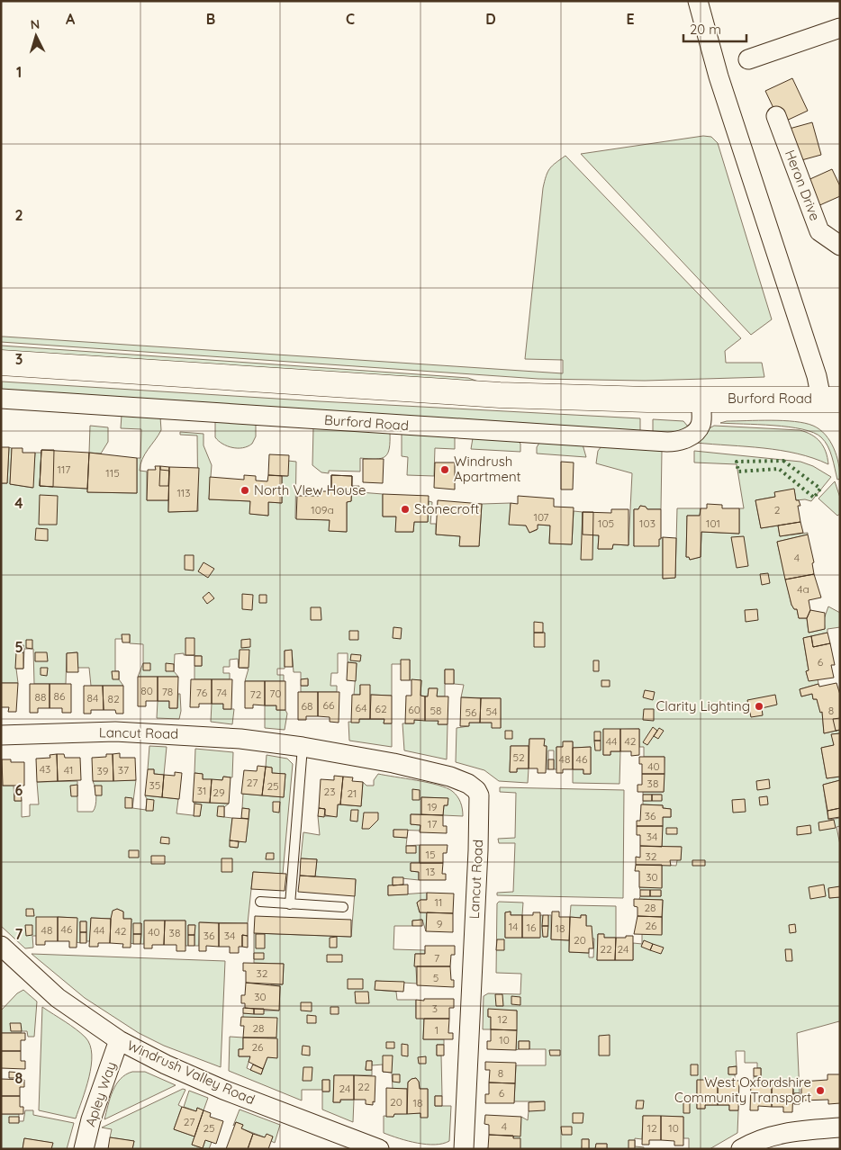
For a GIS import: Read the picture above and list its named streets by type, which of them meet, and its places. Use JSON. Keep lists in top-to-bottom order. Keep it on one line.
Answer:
{"streets":{"main road":["Burford Road"],"street":["Heron Drive","Lancut Road","Windrush Valley Road","Apley Way"]},"crossings":[["Windrush Valley Road","Apley Way"]],"places":["Windrush Apartment","North Vlew House","Stonecroft","Clarity Lighting","West Oxfordshire Community Transport"],"house_numbers":["117","115","113","109a","2","107","105","103","101","4","4a","6","80","78","76","74","70","72","86","88","84","82","66","68","64","62","60","58","8","54","56","44","42","52","48","46","40","43","41","37","39","27","38","35","25","31","23","29","21","19","36","17","34","15","32","13","30","11","28","9","26","14","16","18","46","48","44","42","40","38","36","34","20","22","24","7","32","5","30","3","12","28","1","10","26","8","22","24","6","20","18","27","4","25","12","10"],"scale_bar":"20 m","north":"top","grid":{"columns":["A","B","C","D","E"],"rows":["1","2","3","4","5","6","7","8"]}}
